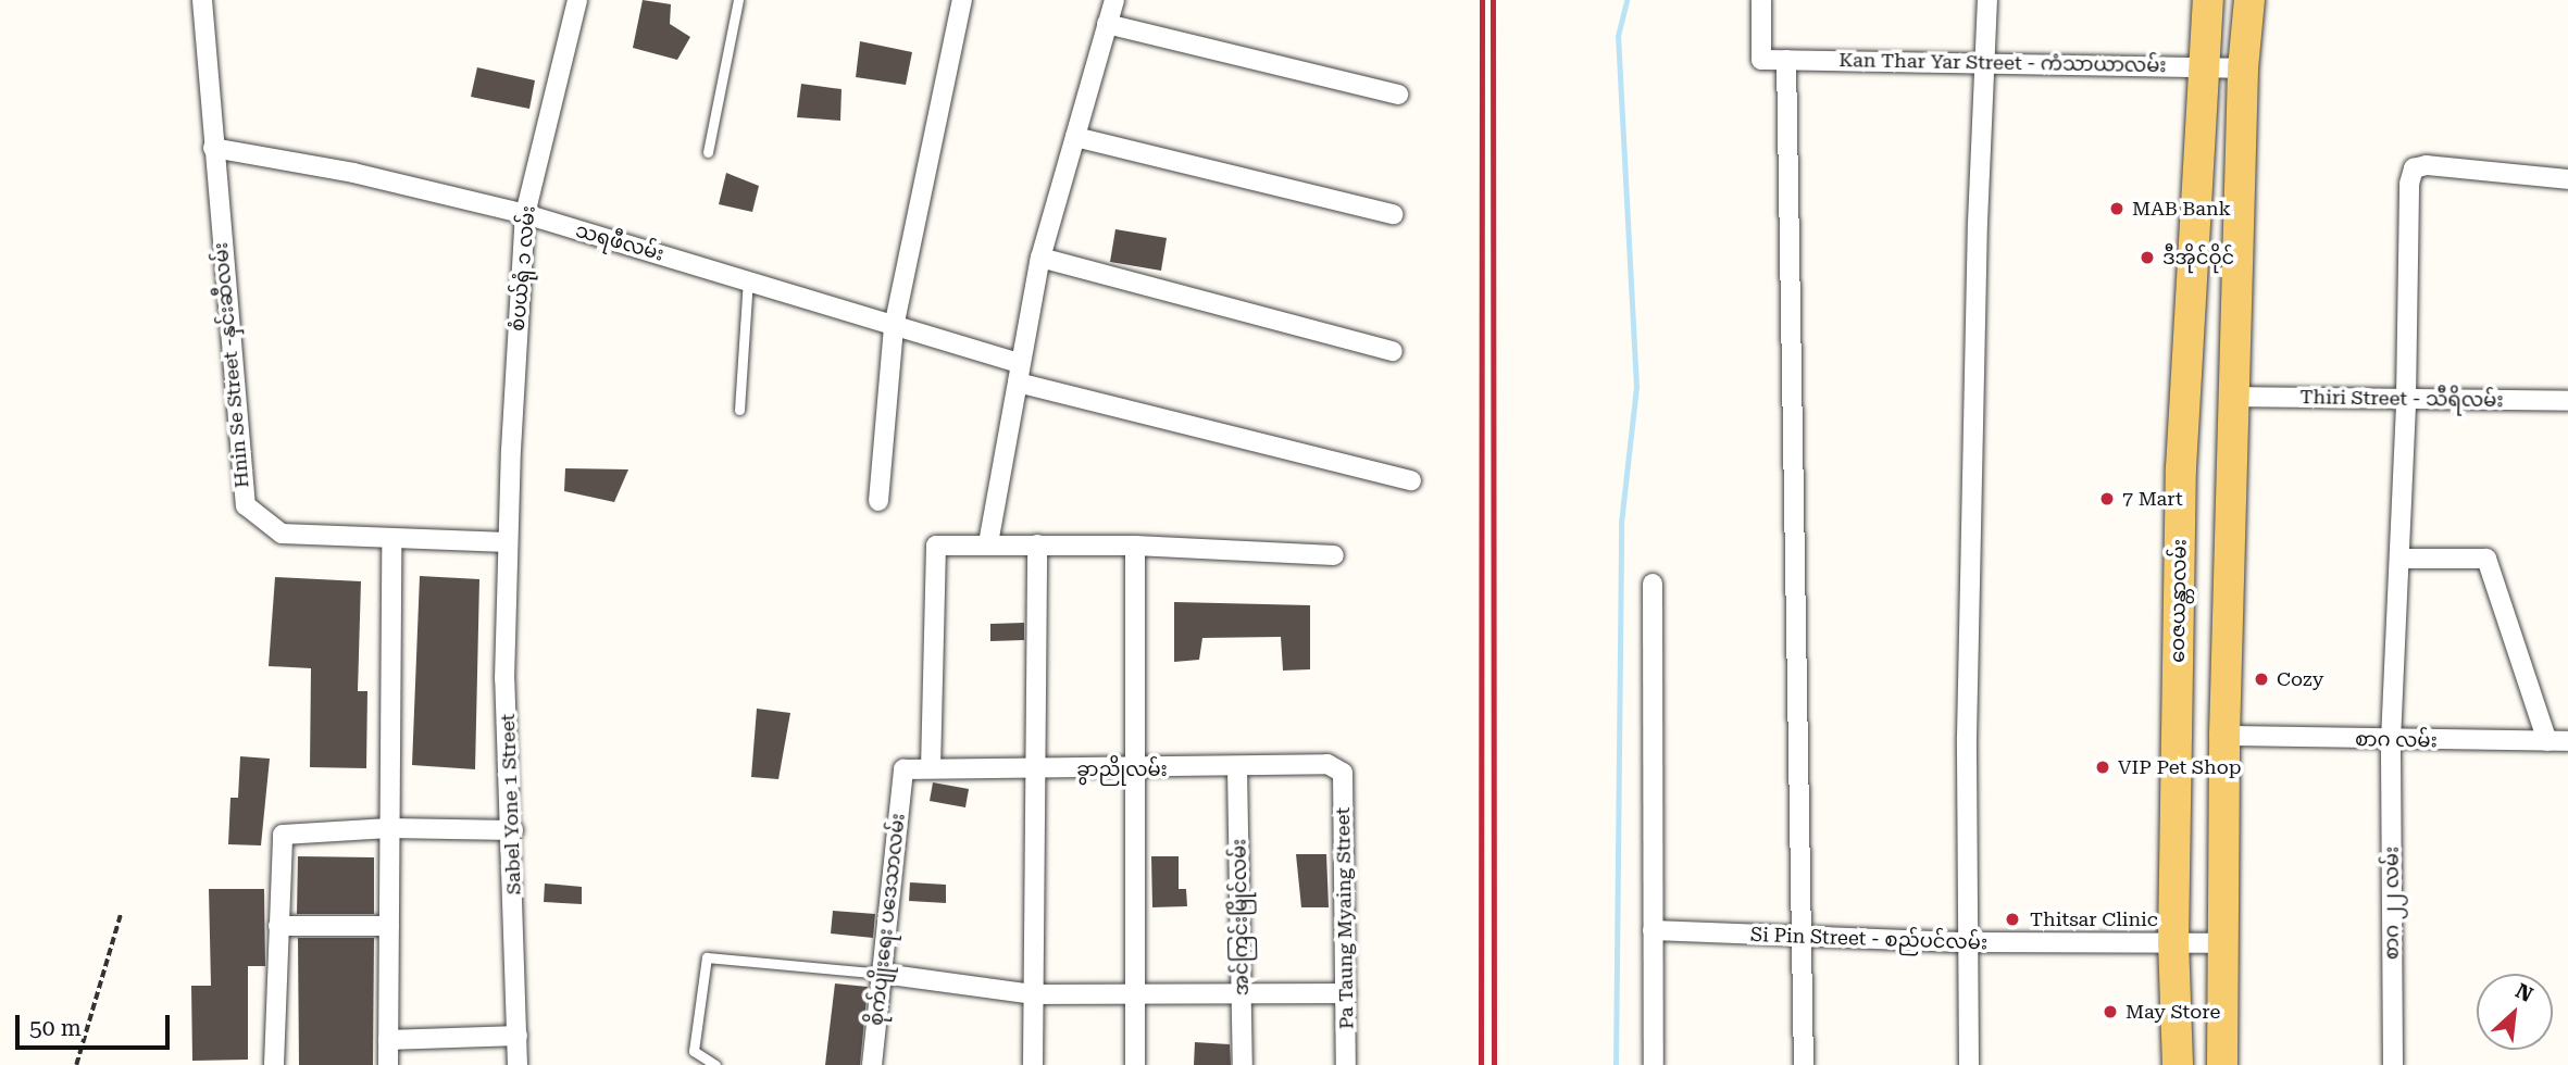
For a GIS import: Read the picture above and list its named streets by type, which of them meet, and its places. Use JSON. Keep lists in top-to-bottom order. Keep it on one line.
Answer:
{"streets":{"main road":["ဝေဇယန္တာလမ်း"],"street":["Kan Thar Yar Street - ကံသာယာလမ်း","သရဖီလမ်း","စံပယ်ရုံ ၁ လမ်း","Hnin Se Street -နှင်းဆီလမ်း","Thiri Street - သီရိလမ်း","စာဂ လမ်း","ခွာညိုလမ်း","Sabel Yone 1 Street","စာဂ ၂၂ လမ်း","အင်ကြင်းမြိုင်လမ်း","Pa Taung Myaing Street","စိုက်ပျိုးရေး ပဒေသာလမ်း","Si Pin Street - စည်ပင်လမ်း"]},"crossings":[["Kan Thar Yar Street - ကံသာယာလမ်း","ဝေဇယန္တာလမ်း"],["သရဖီလမ်း","စံပယ်ရုံ ၁ လမ်း"],["သရဖီလမ်း","Hnin Se Street -နှင်းဆီလမ်း"],["စံပယ်ရုံ ၁ လမ်း","Hnin Se Street -နှင်းဆီလမ်း"],["စံပယ်ရုံ ၁ လမ်း","Sabel Yone 1 Street"],["Hnin Se Street -နှင်းဆီလမ်း","Sabel Yone 1 Street"],["Thiri Street - သီရိလမ်း","စာဂ ၂၂ လမ်း"],["ဝေဇယန္တာလမ်း","Si Pin Street - စည်ပင်လမ်း"],["စာဂ လမ်း","စာဂ ၂၂ လမ်း"],["ခွာညိုလမ်း","အင်ကြင်းမြိုင်လမ်း"],["ခွာညိုလမ်း","Pa Taung Myaing Street"],["ခွာညိုလမ်း","စိုက်ပျိုးရေး ပဒေသာလမ်း"]],"places":["MAB Bank","ဒီအိုင်ဝိုင်","7 Mart","Cozy","VIP Pet Shop","Thitsar Clinic","May Store"],"scale_bar":"50 m","north":"top right"}
